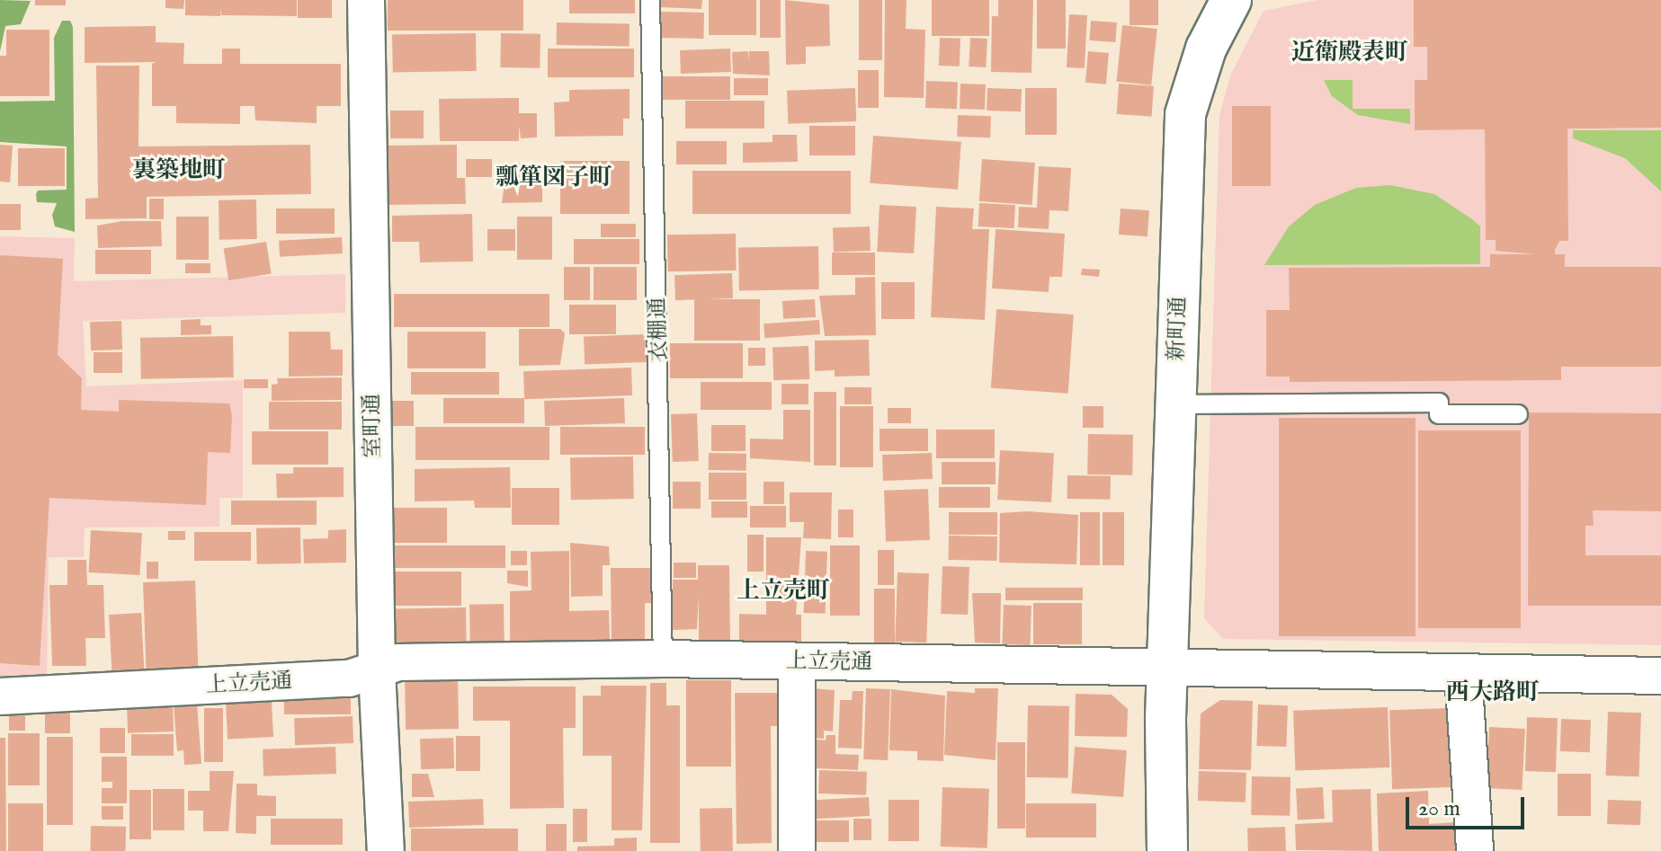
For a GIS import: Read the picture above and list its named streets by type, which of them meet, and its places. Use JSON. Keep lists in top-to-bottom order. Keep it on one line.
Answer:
{"streets":{"street":["新町通","室町通","上立売通"],"lane":["衣棚通"]},"crossings":[["新町通","上立売通"],["衣棚通","上立売通"],["室町通","上立売通"]],"districts":["近衛殿表町","裏築地町","瓢箪図子町","上立売町","西大路町"],"scale_bar":"20 m"}
